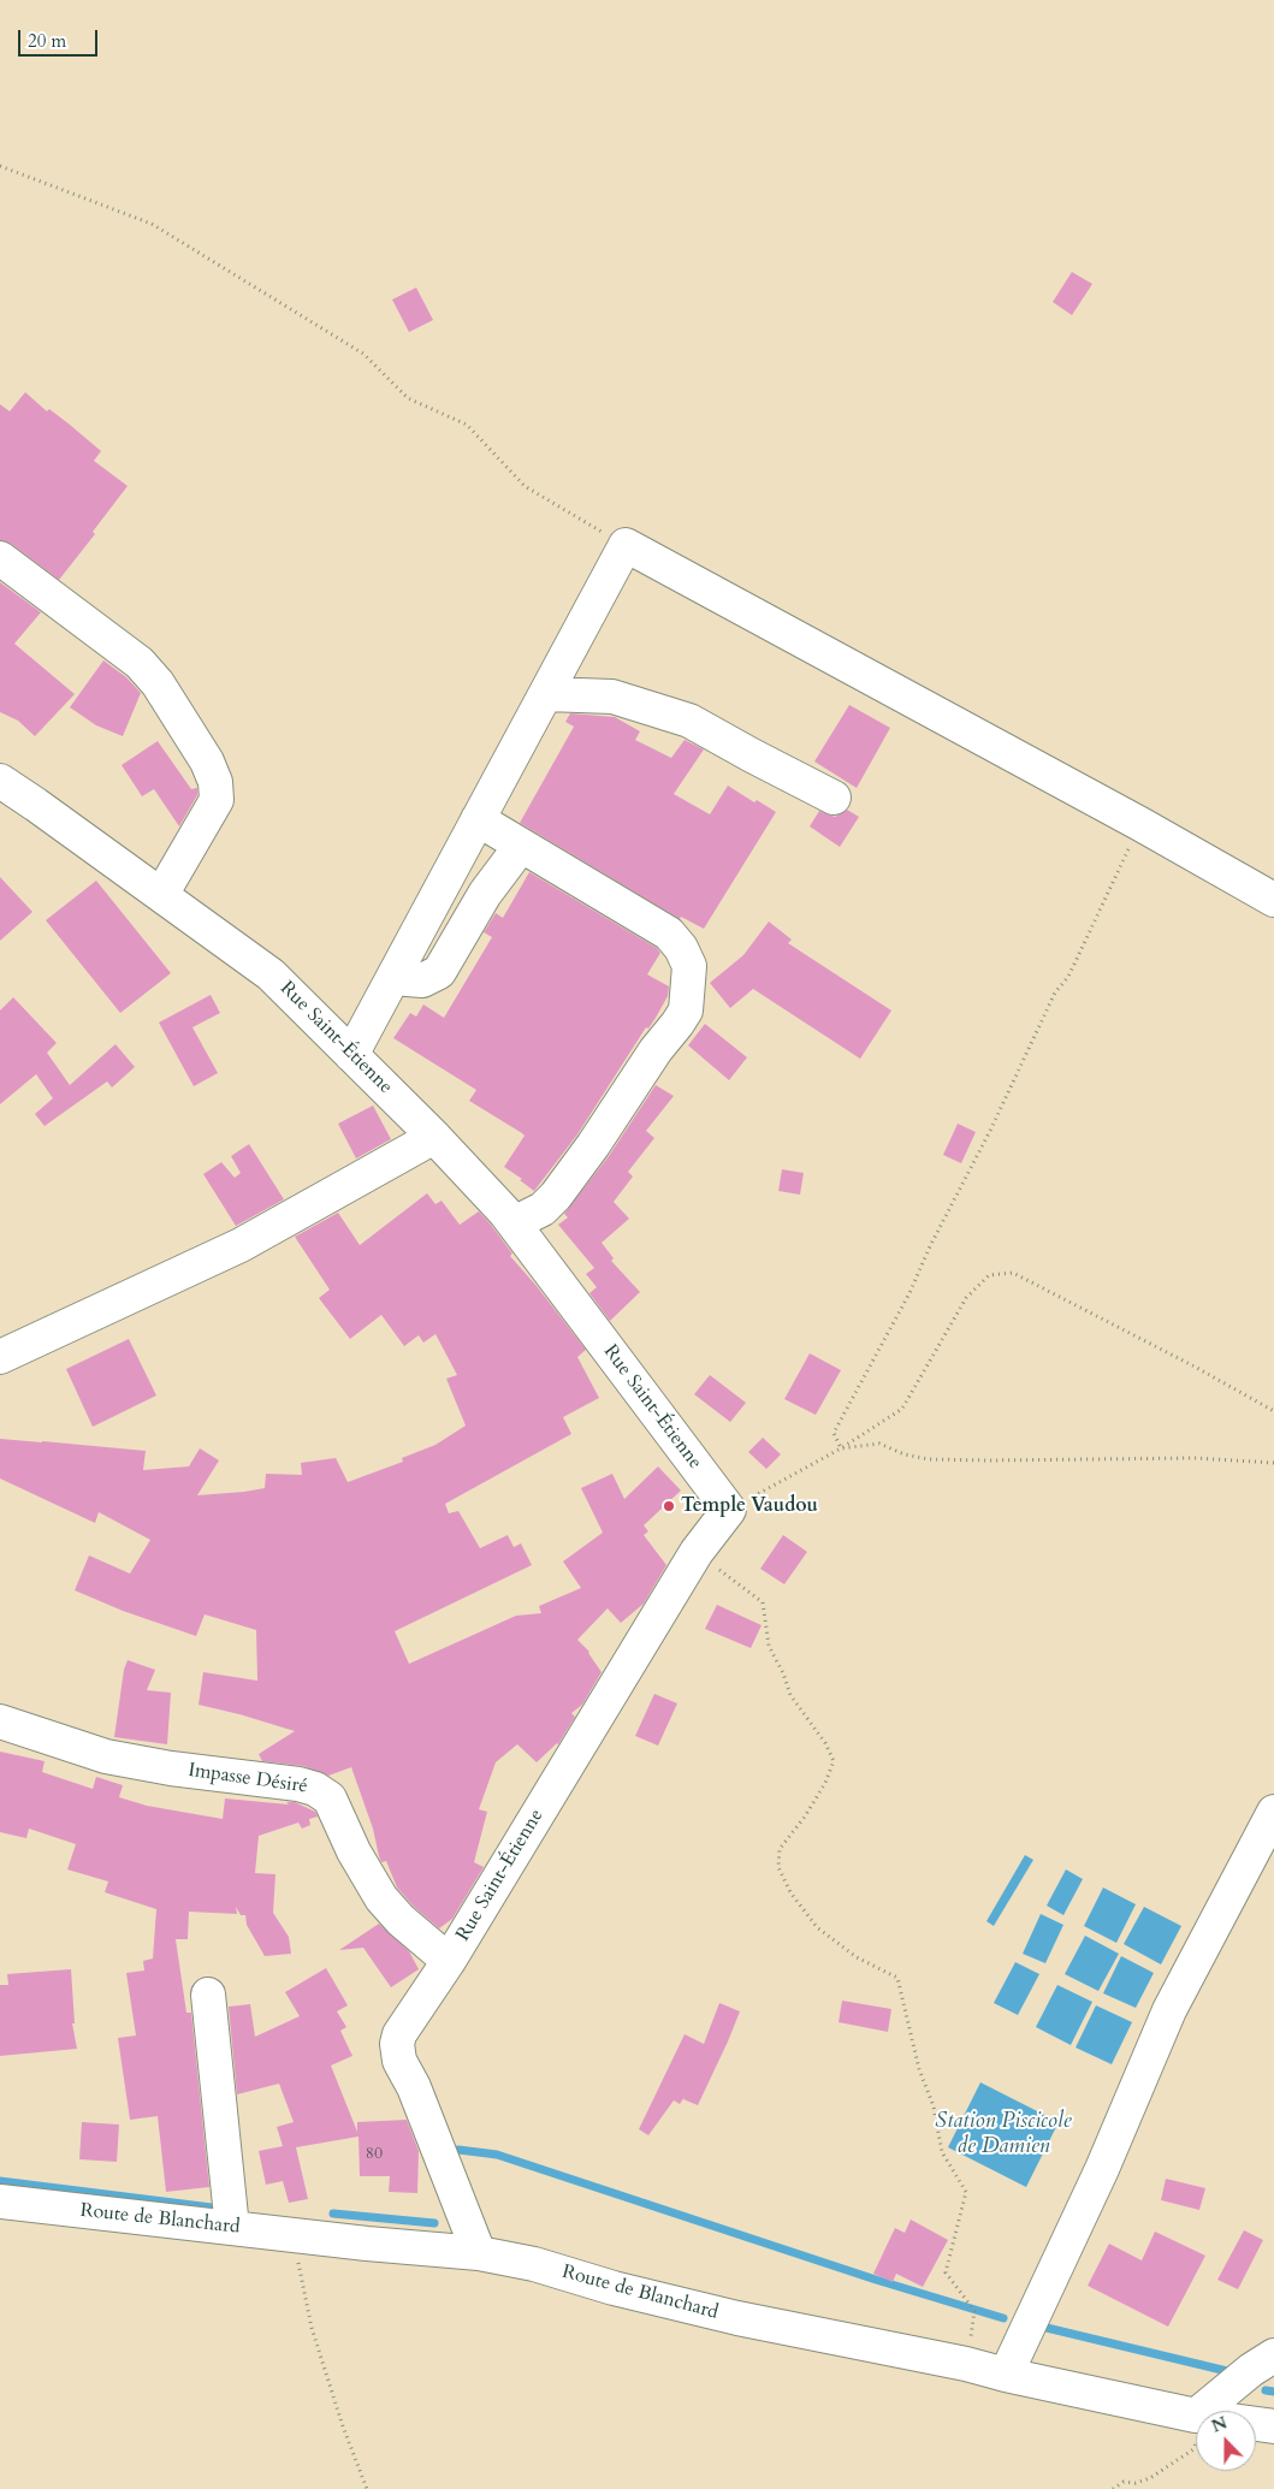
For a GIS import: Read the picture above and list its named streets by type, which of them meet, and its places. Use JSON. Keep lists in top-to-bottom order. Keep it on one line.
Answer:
{"streets":{"street":["Rue Saint-Étienne","Impasse Désiré","Route de Blanchard"]},"crossings":[["Rue Saint-Étienne","Impasse Désiré"],["Rue Saint-Étienne","Route de Blanchard"]],"water":["Station Piscicole de Damien"],"places":["Temple Vaudou"],"house_numbers":["80"],"scale_bar":"20 m","north":"top"}
